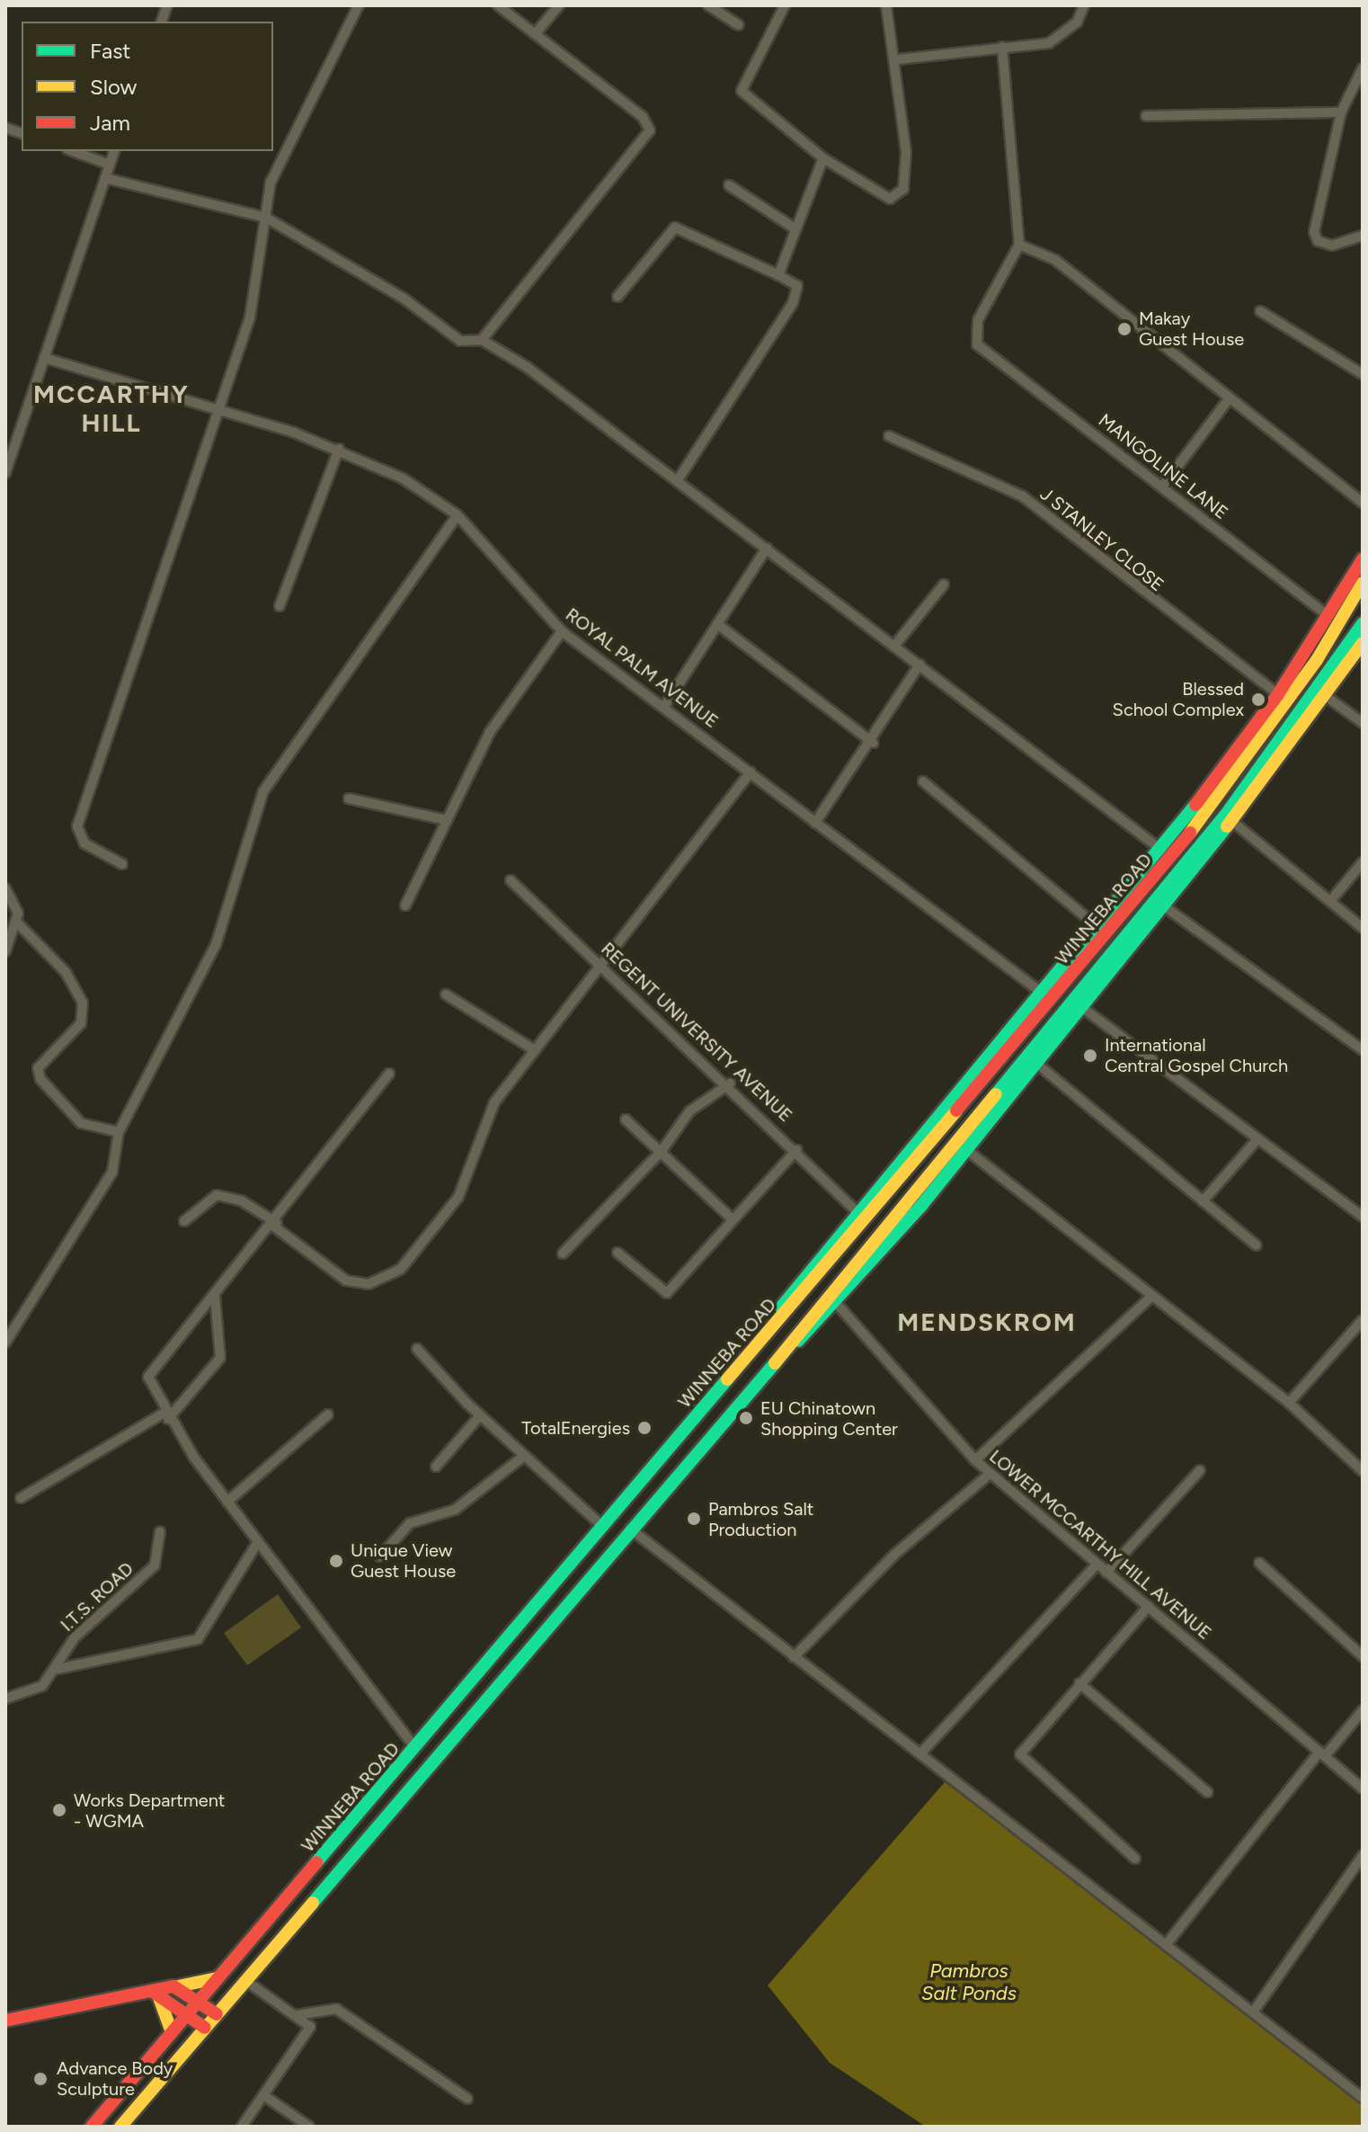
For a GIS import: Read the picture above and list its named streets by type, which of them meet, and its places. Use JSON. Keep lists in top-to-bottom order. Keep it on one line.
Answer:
{"streets":{"main road":["WINNEBA ROAD"],"street":["MANGOLINE LANE","J STANLEY CLOSE","ROYAL PALM AVENUE","REGENT UNIVERSITY AVENUE","LOWER MCCARTHY HILL AVENUE","I.T.S. ROAD"]},"districts":["MCCARTHY HILL","MENDSKROM"],"water":["Pambros Salt Ponds"],"places":["Makay Guest House","Blessed School Complex","International Central Gospel Church","EU Chinatown Shopping Center","TotalEnergies","Pambros Salt Production","Unique View Guest House","Works Department - WGMA","Advance Body Sculpture"],"legend":["Fast","Slow","Jam"]}
